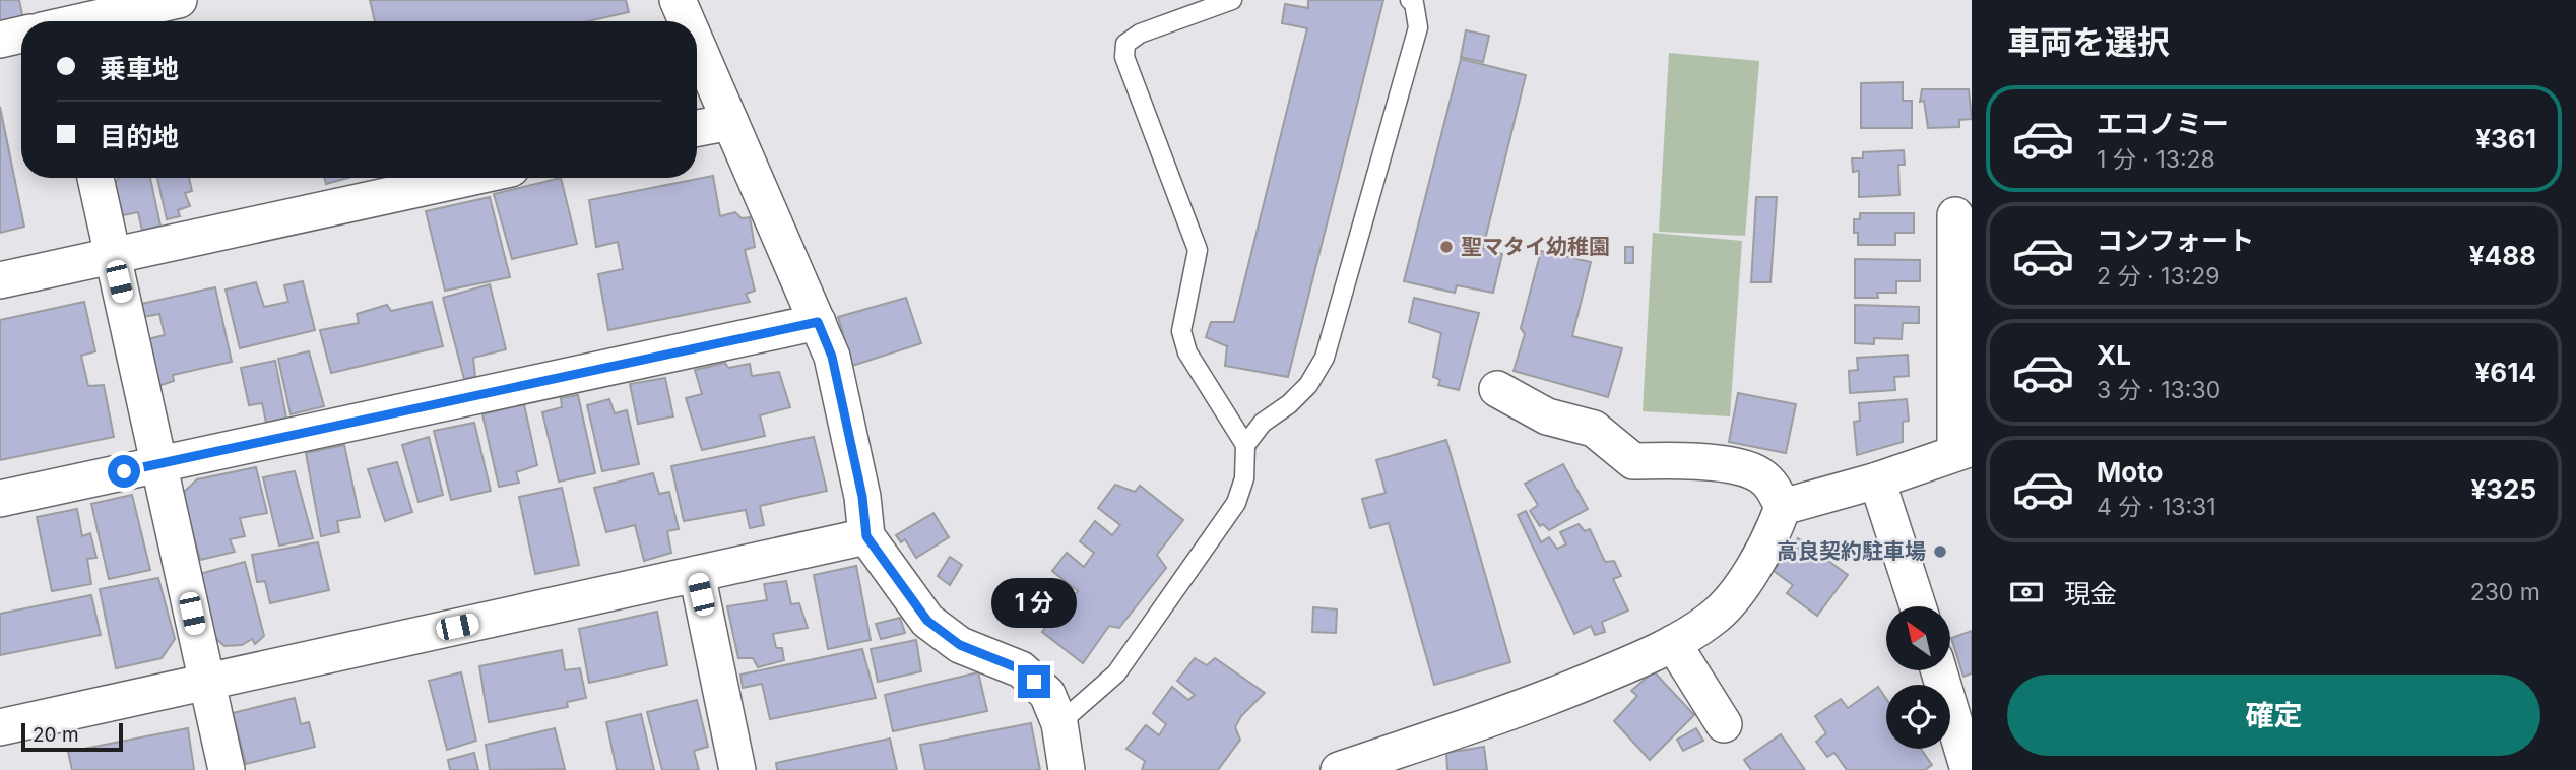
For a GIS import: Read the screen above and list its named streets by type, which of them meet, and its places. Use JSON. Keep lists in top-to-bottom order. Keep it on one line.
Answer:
{"places":["聖マタイ幼稚園","高良契約駐車場"],"scale_bar":"20 m","north":"top left","page":{"heading":"車両を選択","banner":["乗車地","目的地"],"list":[{"name":"エコノミー","note":"1 分 · 13:28","value":"¥361"},{"name":"コンフォート","note":"2 分 · 13:29","value":"¥488"},{"name":"XL","note":"3 分 · 13:30","value":"¥614"},{"name":"Moto","note":"4 分 · 13:31","value":"¥325"}],"pay":["現金","230 m"],"bubble":"1 分","buttons":"確定","scale":"20 m"}}
